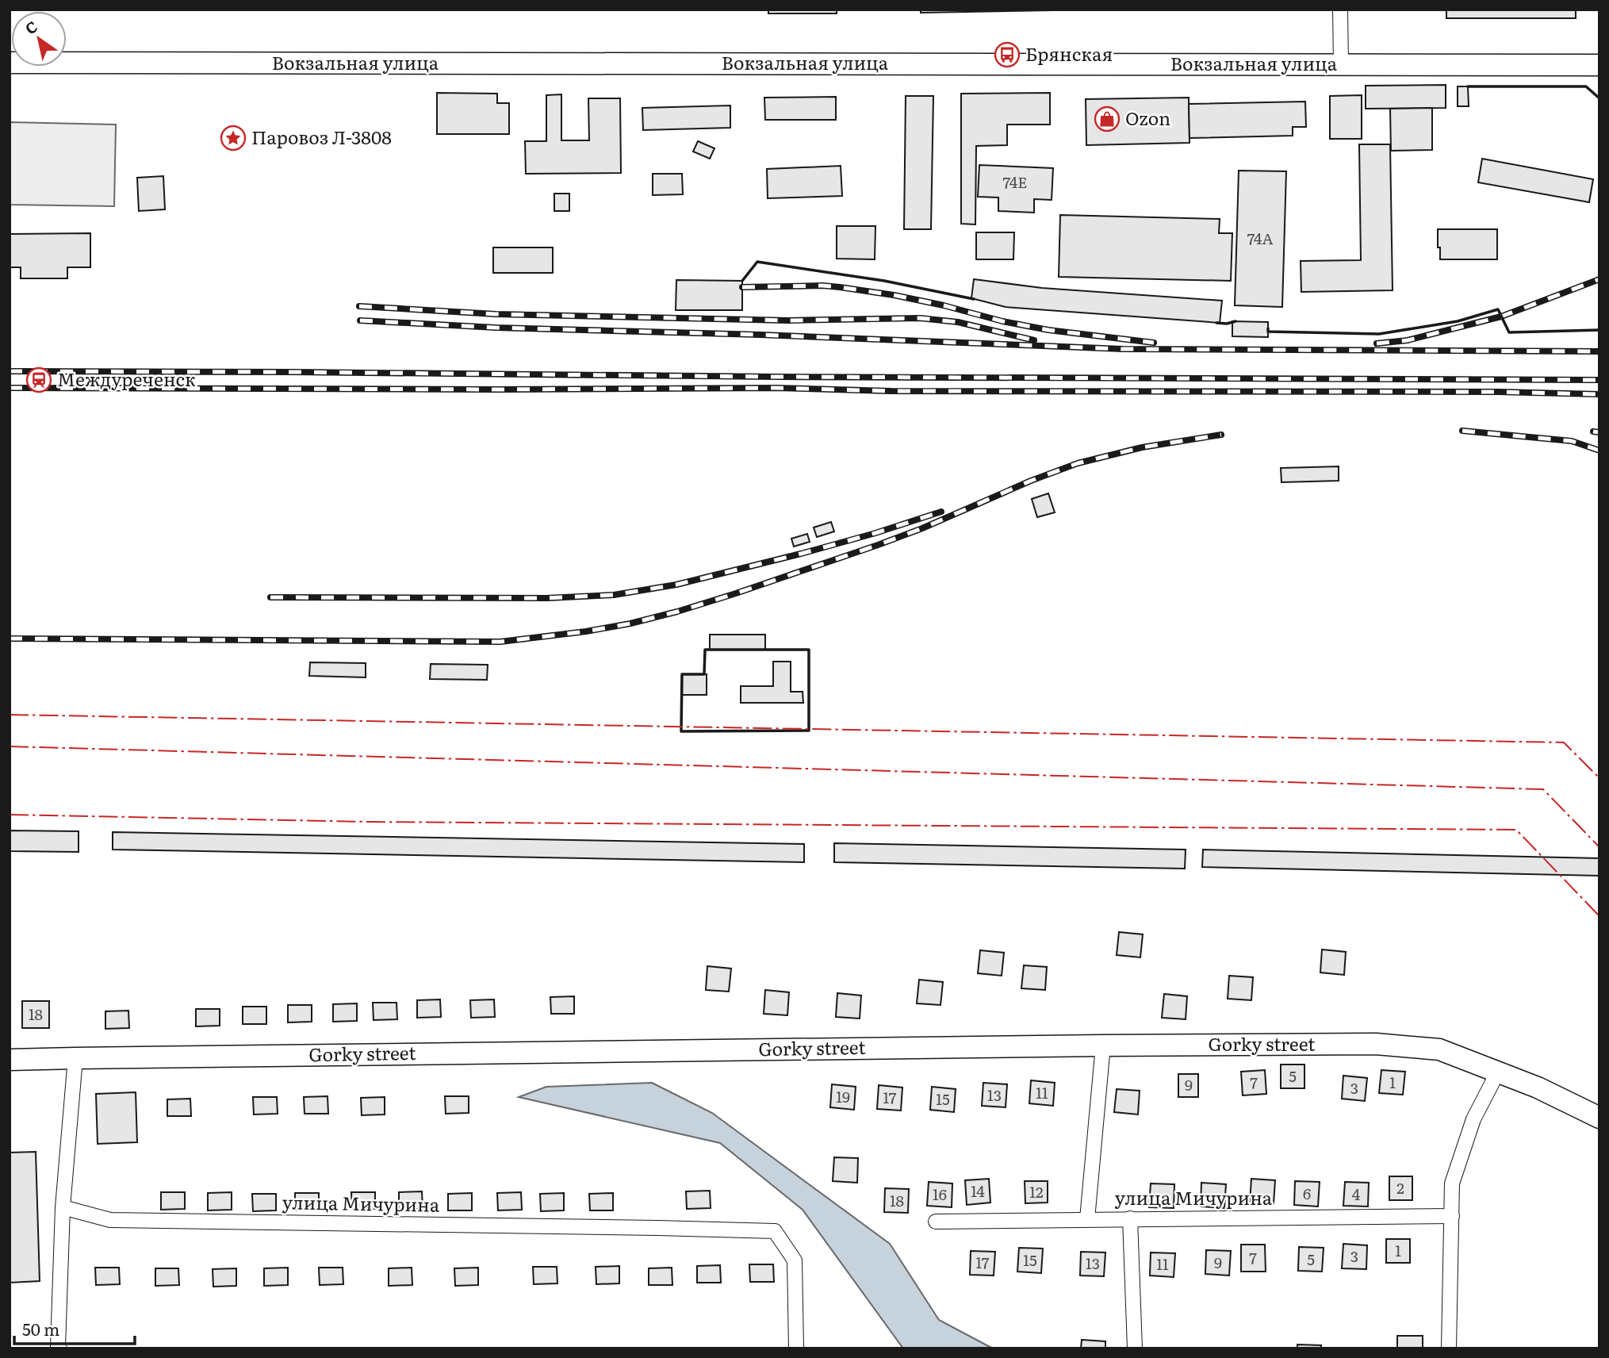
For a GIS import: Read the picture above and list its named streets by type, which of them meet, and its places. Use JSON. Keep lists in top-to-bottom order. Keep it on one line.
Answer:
{"streets":{"main road":["Вокзальная улица","Gorky street"],"street":["улица Мичурина"]},"places":{"bus stop":["Брянская"],"shop":["Ozon"],"place":["Паровоз Л-3808"],"station":["Междуреченск"]},"house_numbers":["74Е","74А","18","5","7","1","9","3","11","13","19","17","15","2","14","12","6","16","4","18","1","3","7","5","15","17","9","13","11"],"scale_bar":"50 m","north":"top left"}
